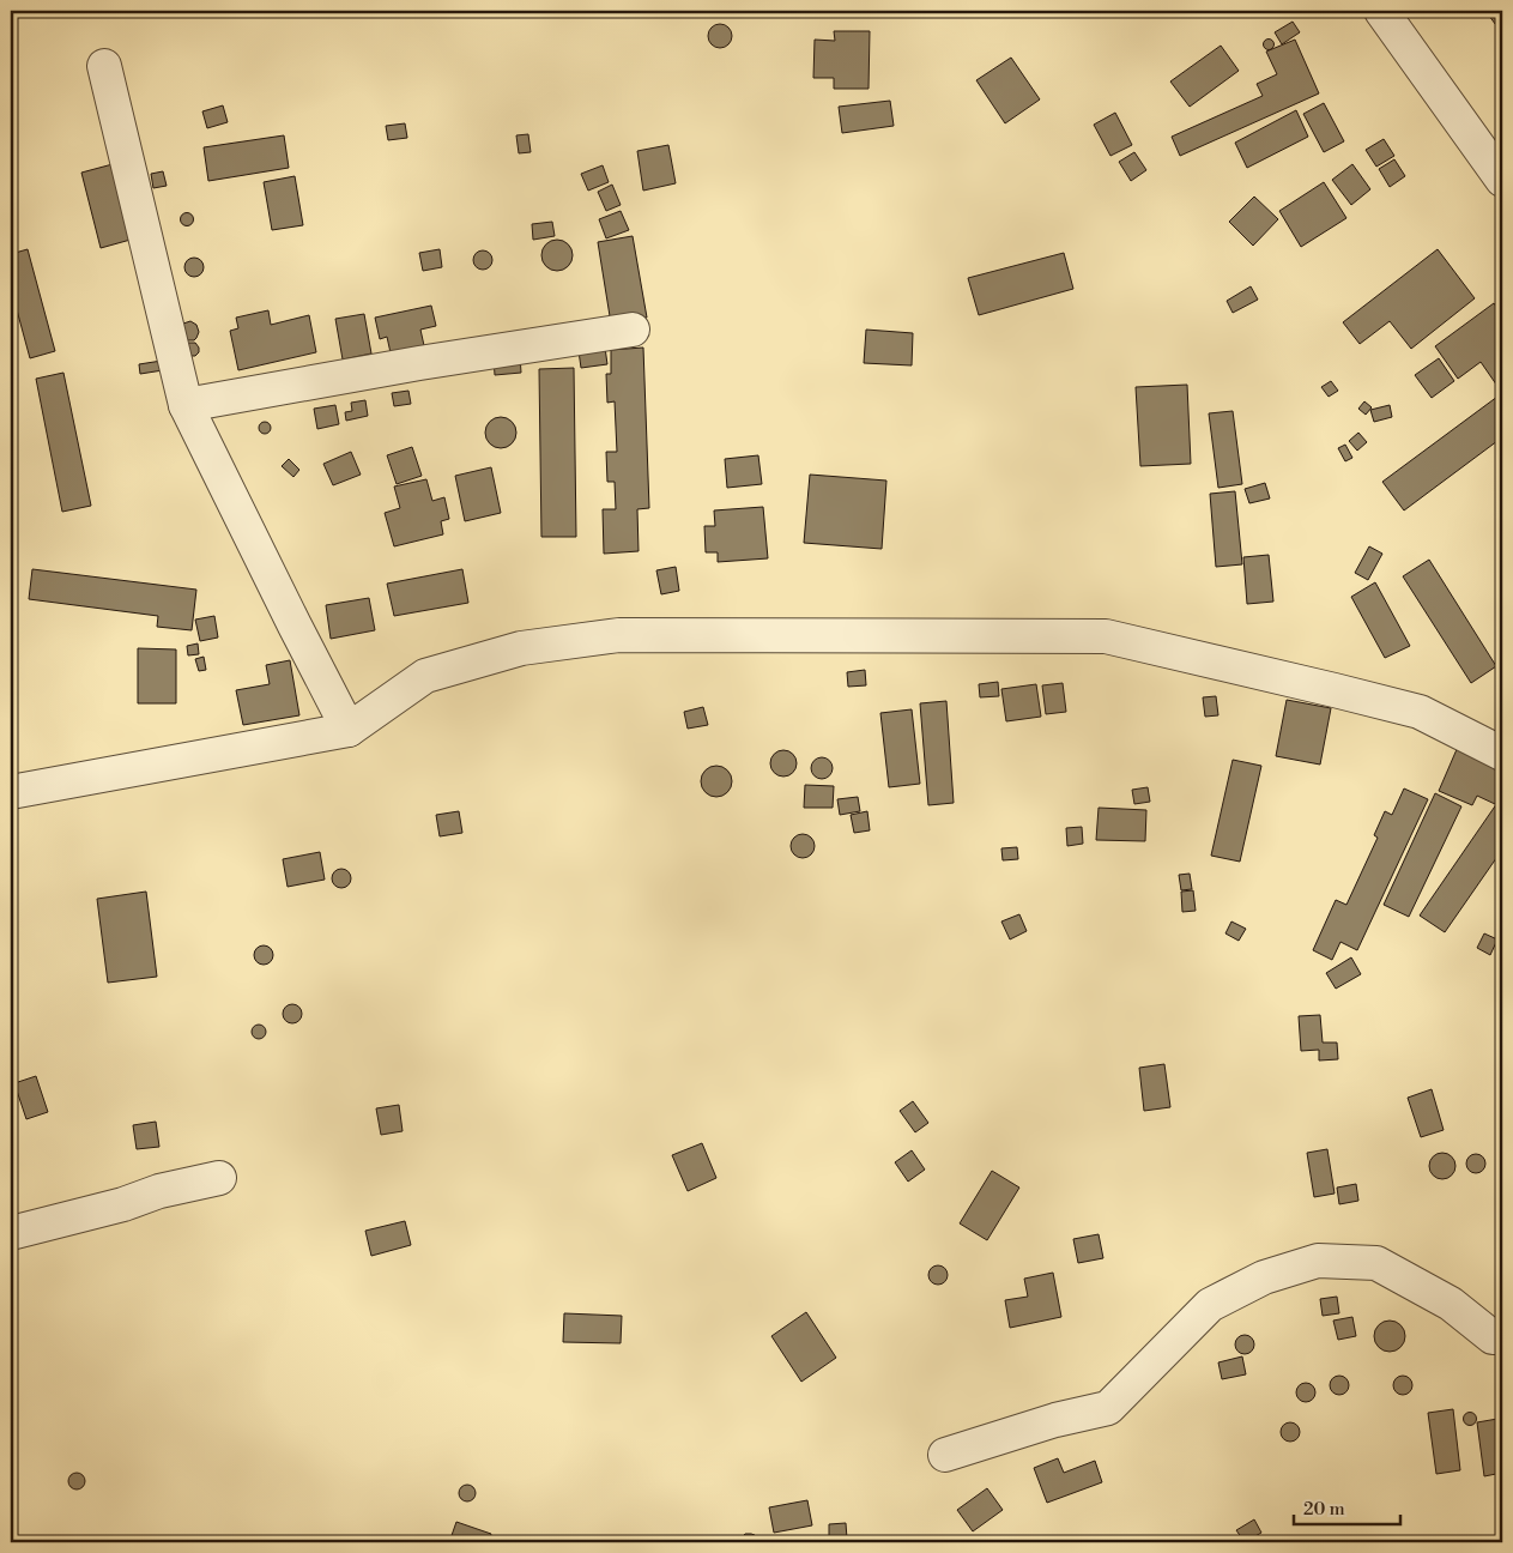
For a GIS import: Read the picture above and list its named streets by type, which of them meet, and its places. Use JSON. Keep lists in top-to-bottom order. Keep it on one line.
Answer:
{"scale_bar":"20 m"}
